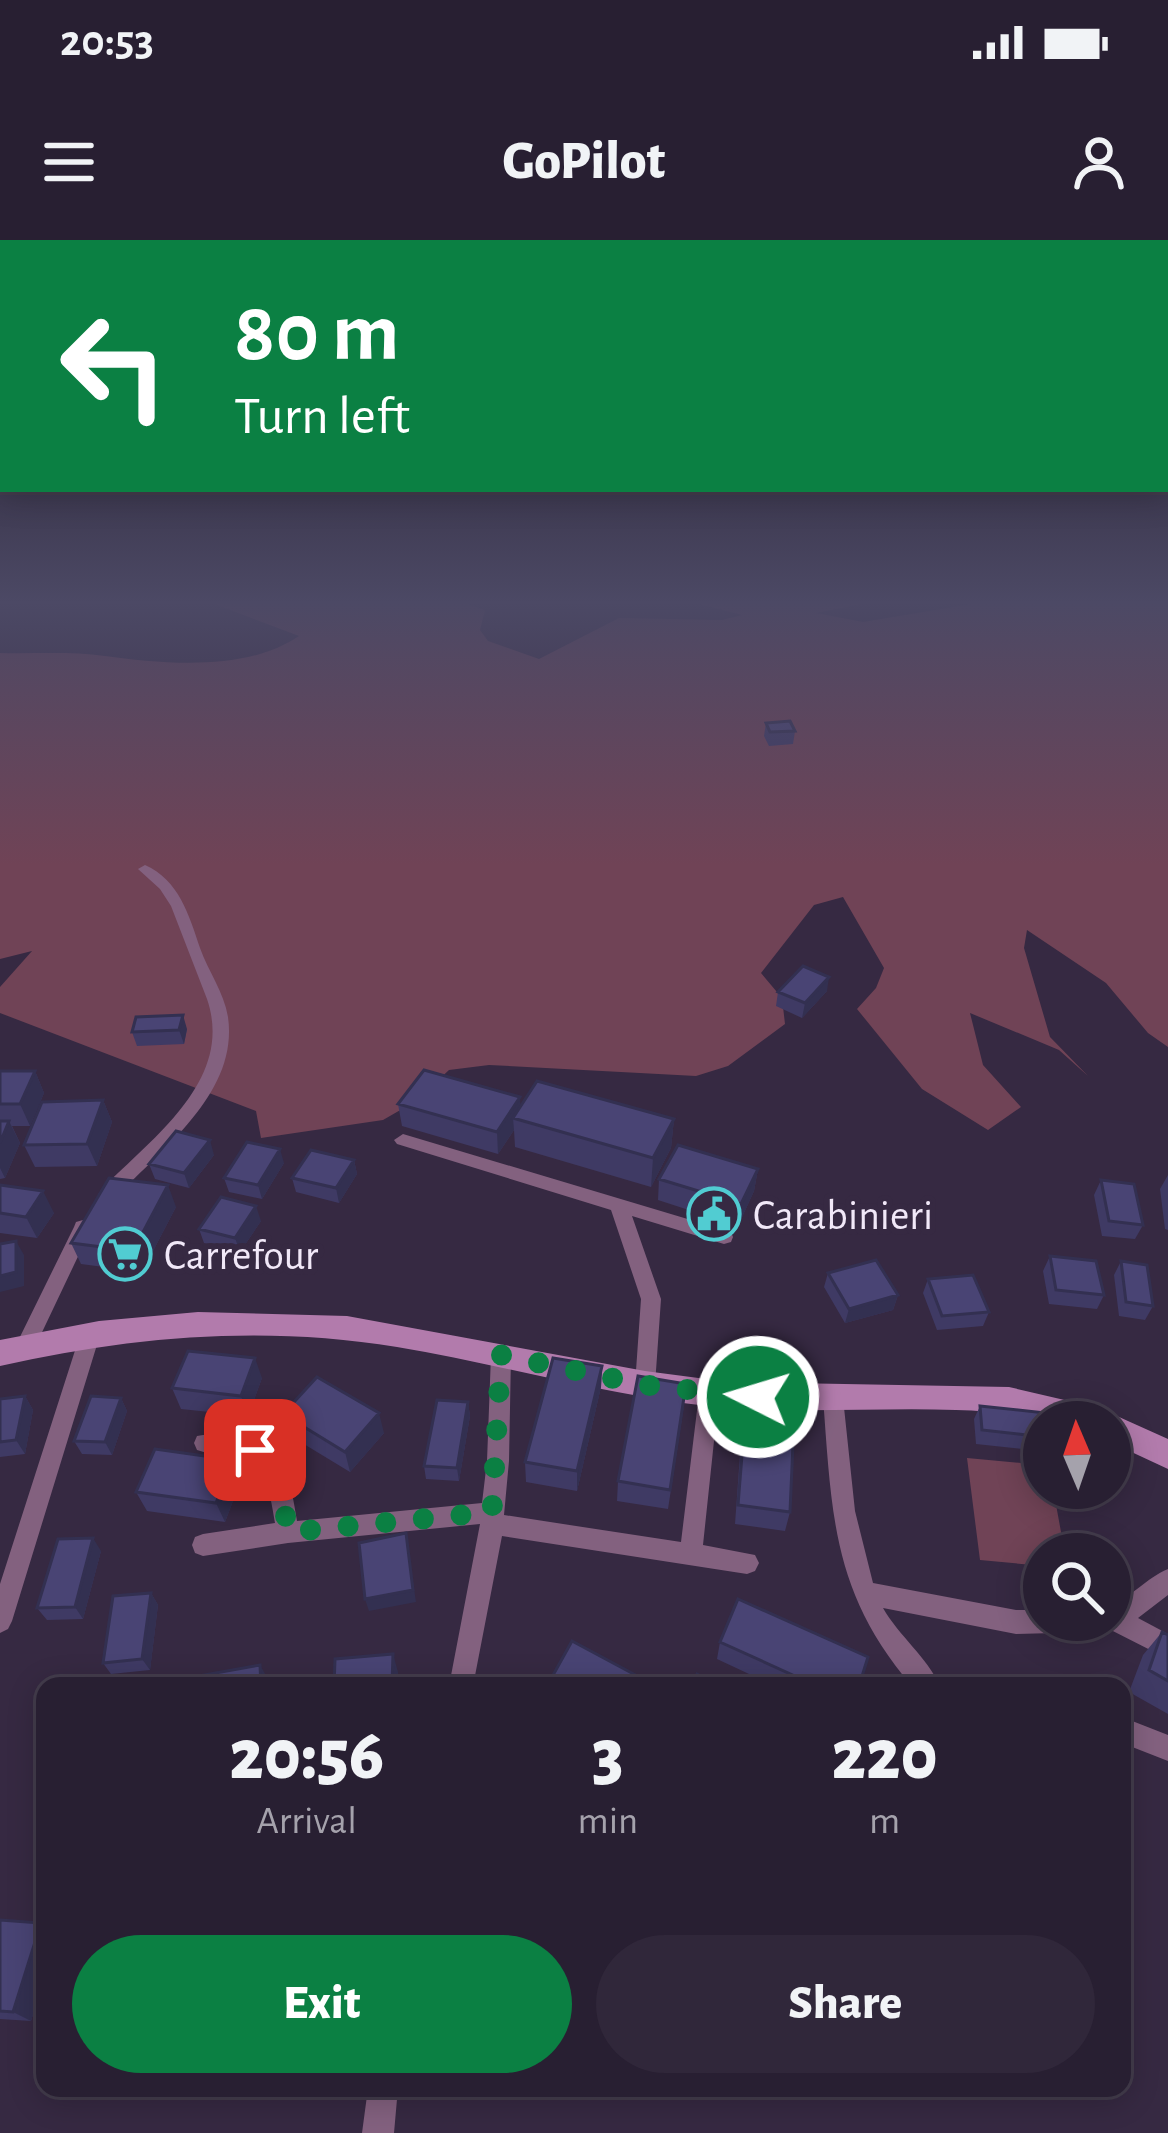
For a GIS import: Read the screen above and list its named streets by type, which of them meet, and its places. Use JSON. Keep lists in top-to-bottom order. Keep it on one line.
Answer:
{"places":{"public building":["Carabinieri"],"supermarket":["Carrefour"]},"north":"top","page":{"status":"20:53","header":"GoPilot","turn":["80 m","Turn left"],"eta":["20:56","Arrival","3","min","220","m"],"buttons":["Exit","Share"]}}
